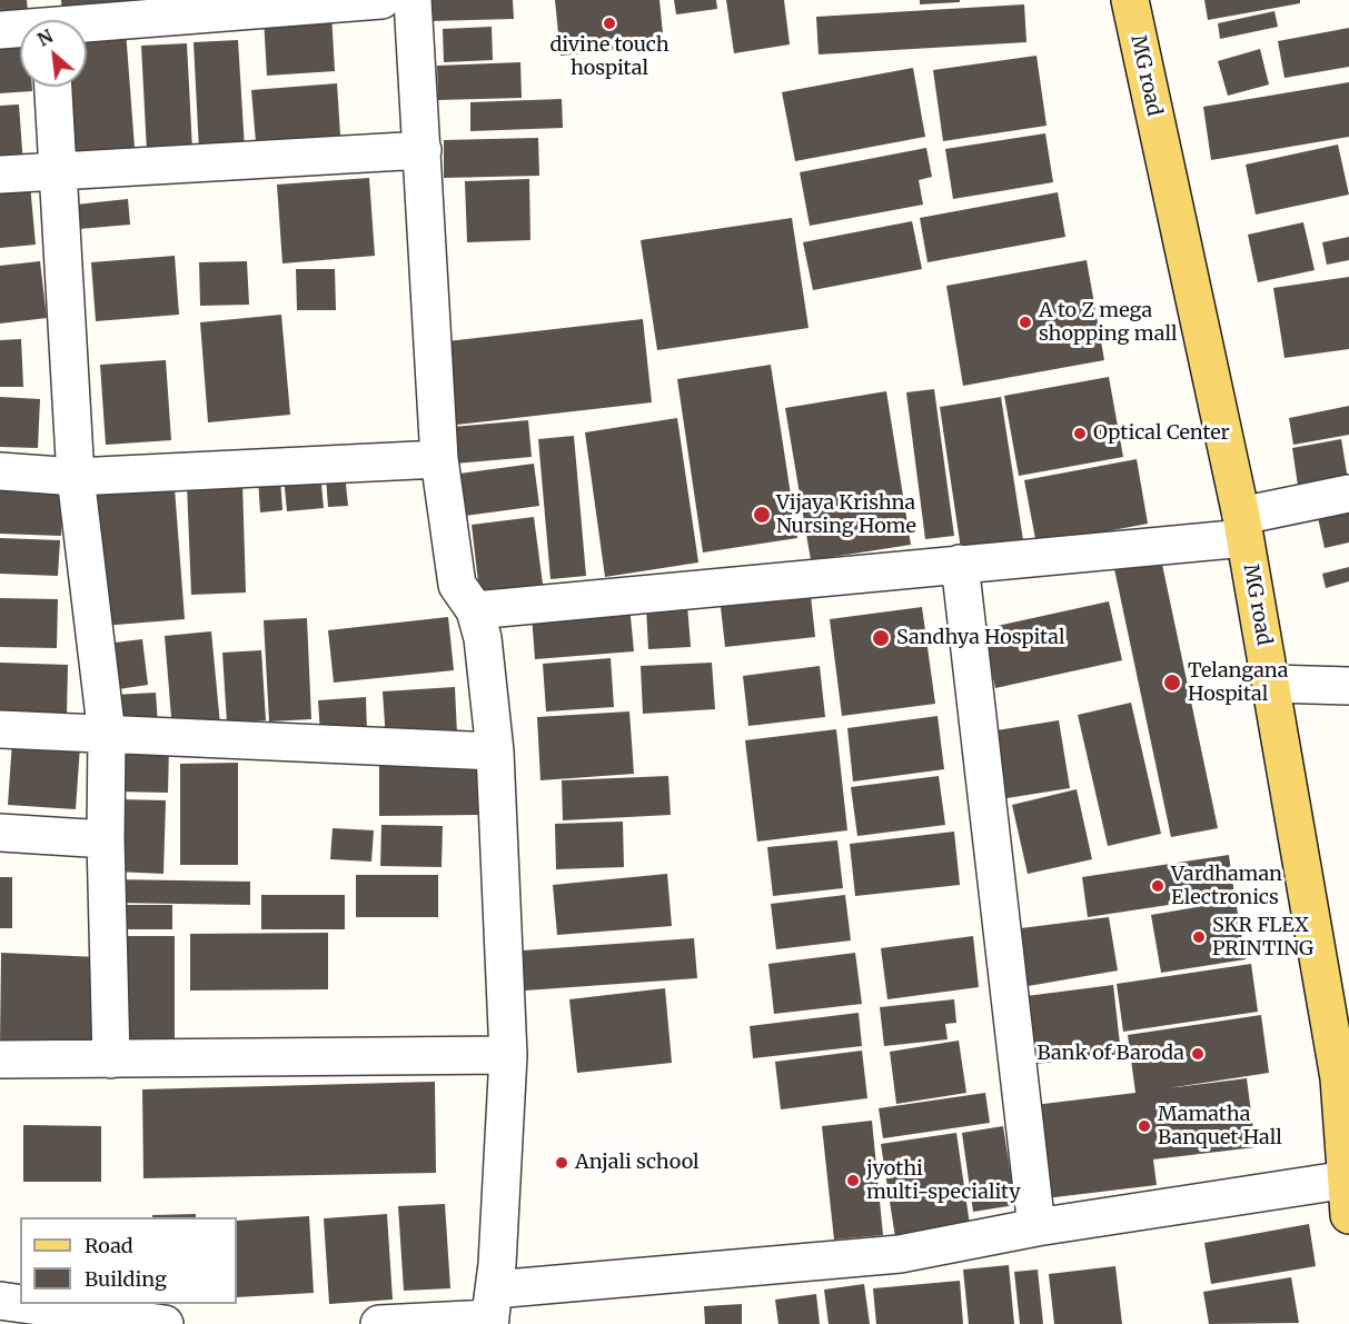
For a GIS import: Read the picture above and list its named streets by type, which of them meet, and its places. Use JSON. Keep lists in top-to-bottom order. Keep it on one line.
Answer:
{"streets":{"main road":["MG road"]},"places":["divine touch hospital","A to Z mega shopping mall","Optical Center","Vijaya Krishna Nursing Home","Sandhya Hospital","Telangana Hospital","Vardhaman Electronics","SKR FLEX PRINTING","Bank of Baroda","Mamatha Banquet Hall","Anjali school","jyothi multi-speciality"],"legend":["Road","Building"],"north":"top left"}
